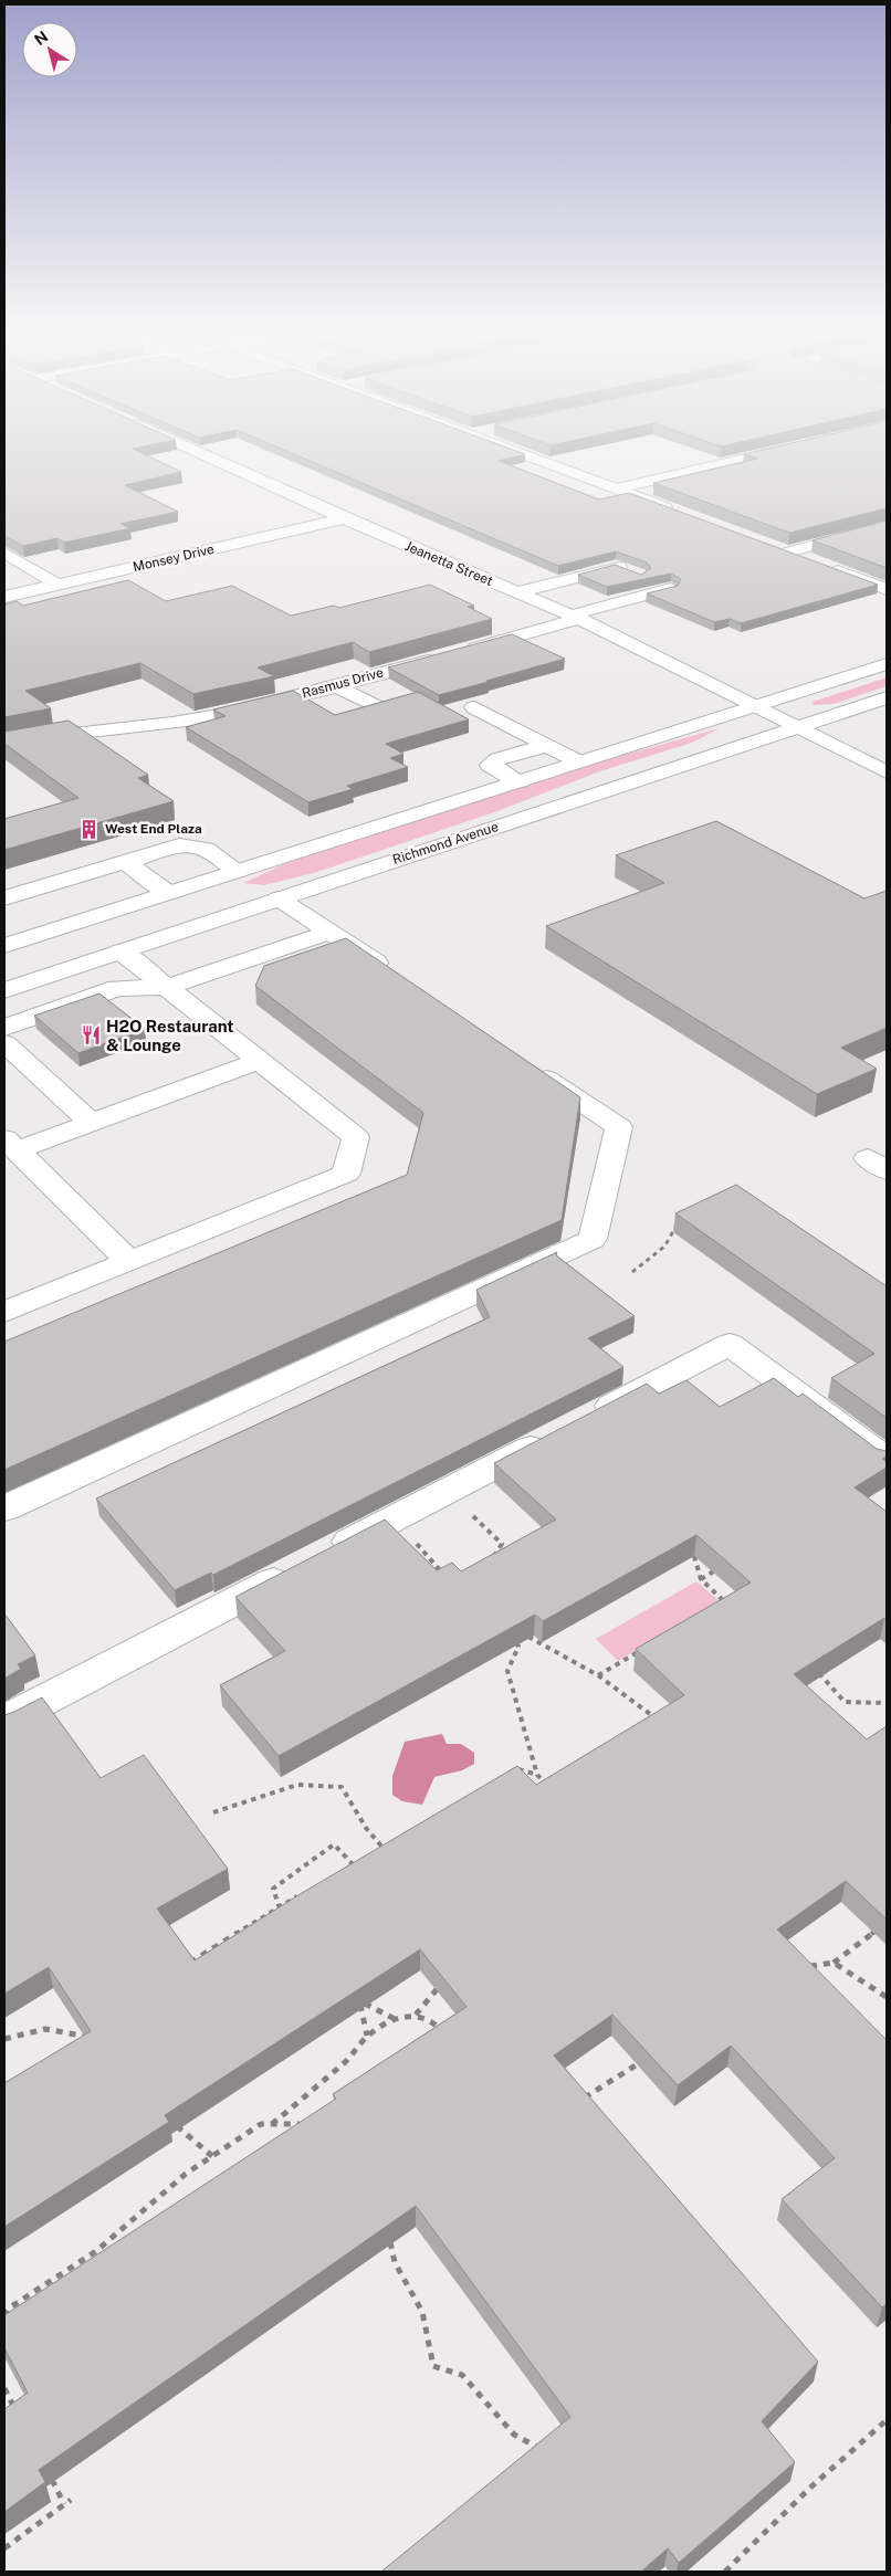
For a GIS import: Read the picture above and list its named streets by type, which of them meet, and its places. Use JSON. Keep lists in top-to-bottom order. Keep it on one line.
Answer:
{"streets":{"street":["Monsey Drive","Jeanetta Street","Rasmus Drive","Richmond Avenue"]},"crossings":[["Monsey Drive","Jeanetta Street"],["Jeanetta Street","Richmond Avenue"]],"places":{"building":["West End Plaza"],"restaurant":["H2O Restaurant & Lounge"]},"north":"top left"}
